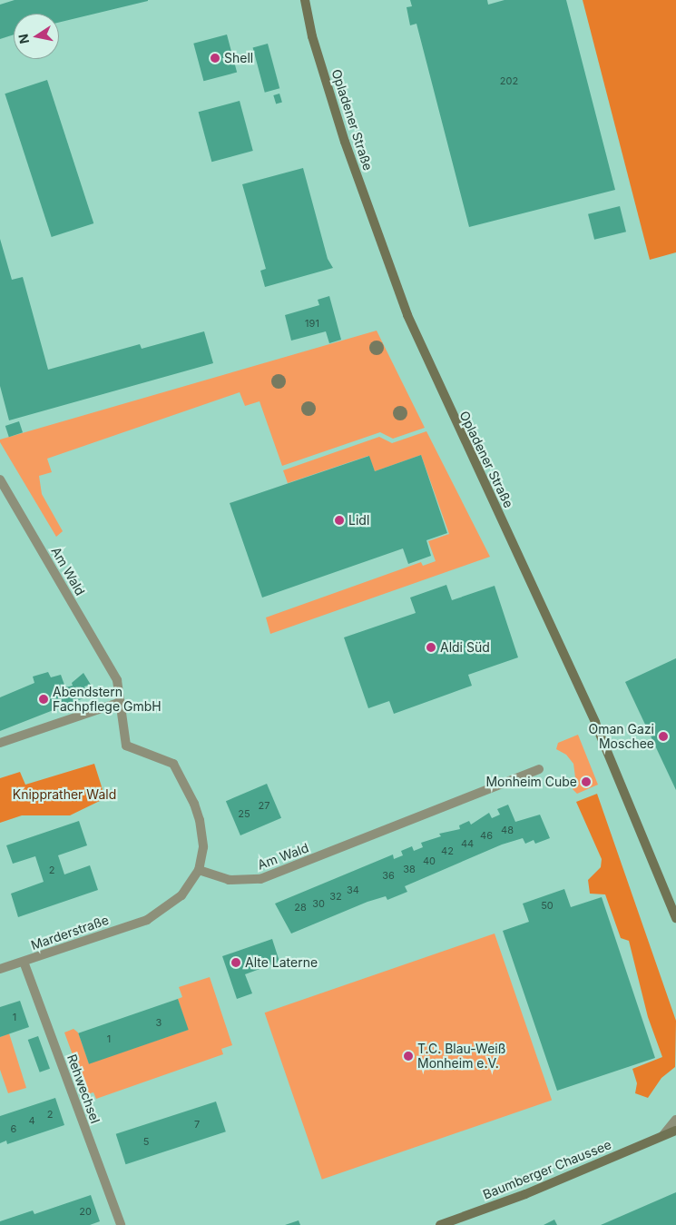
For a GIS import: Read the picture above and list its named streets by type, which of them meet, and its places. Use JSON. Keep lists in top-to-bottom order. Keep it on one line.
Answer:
{"streets":{"street":["Opladener Straße","Am Wald","Marderstraße","Rehwechsel","Baumberger Chaussee"]},"crossings":[["Am Wald","Marderstraße"],["Marderstraße","Rehwechsel"]],"parks":["Knipprather Wald"],"places":["Shell","Lidl","Aldi Süd","Abendstern Fachpflege GmbH","Oman Gazi Moschee","Monheim Cube","Alte Laterne","T.C. Blau-Weiß Monheim e.V."],"house_numbers":["202","191","27","25","48","46","44","42","40","38","2","36","34","32","30","50","28","1","3","1","2","4","7","6","5","20"],"north":"left"}
